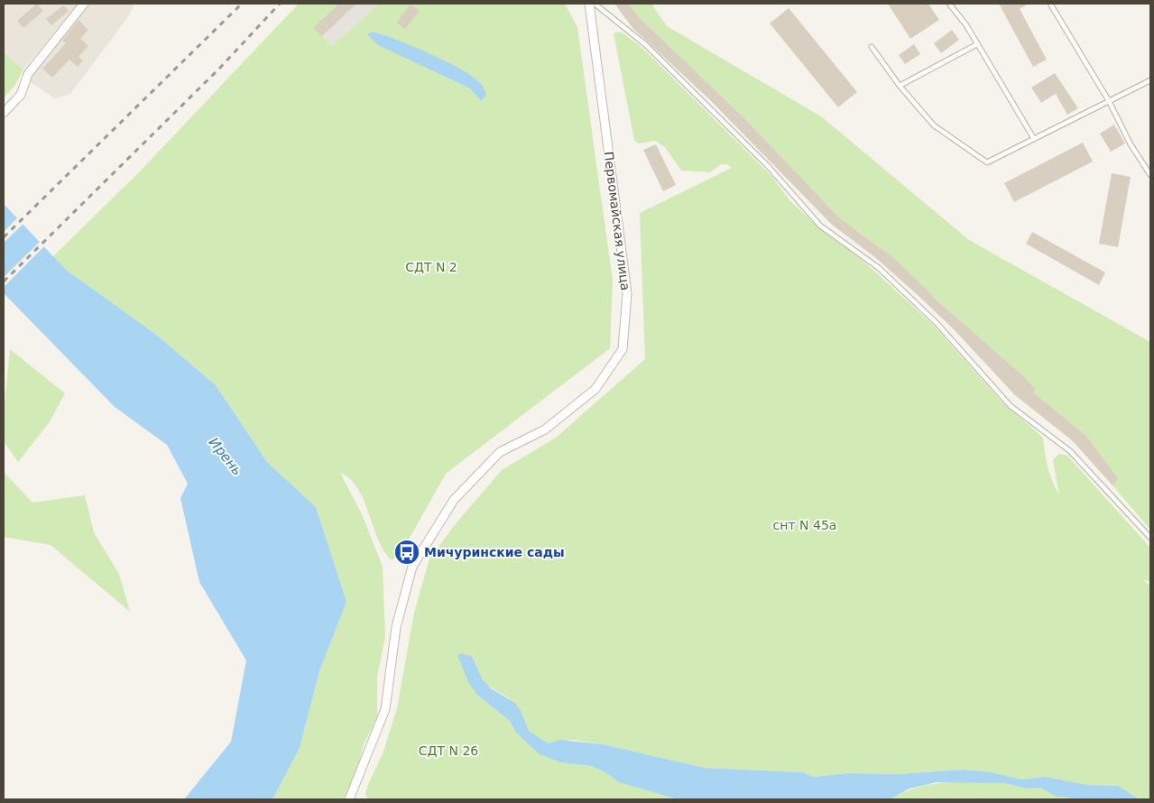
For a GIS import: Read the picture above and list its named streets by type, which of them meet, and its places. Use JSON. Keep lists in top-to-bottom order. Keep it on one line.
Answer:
{"streets":{"street":["Первомайская улица"]},"water":["Ирень"],"parks":["СДТ N 2","снт N 45а","СДТ N 26"],"places":{"bus stop":["Мичуринские сады"]}}
